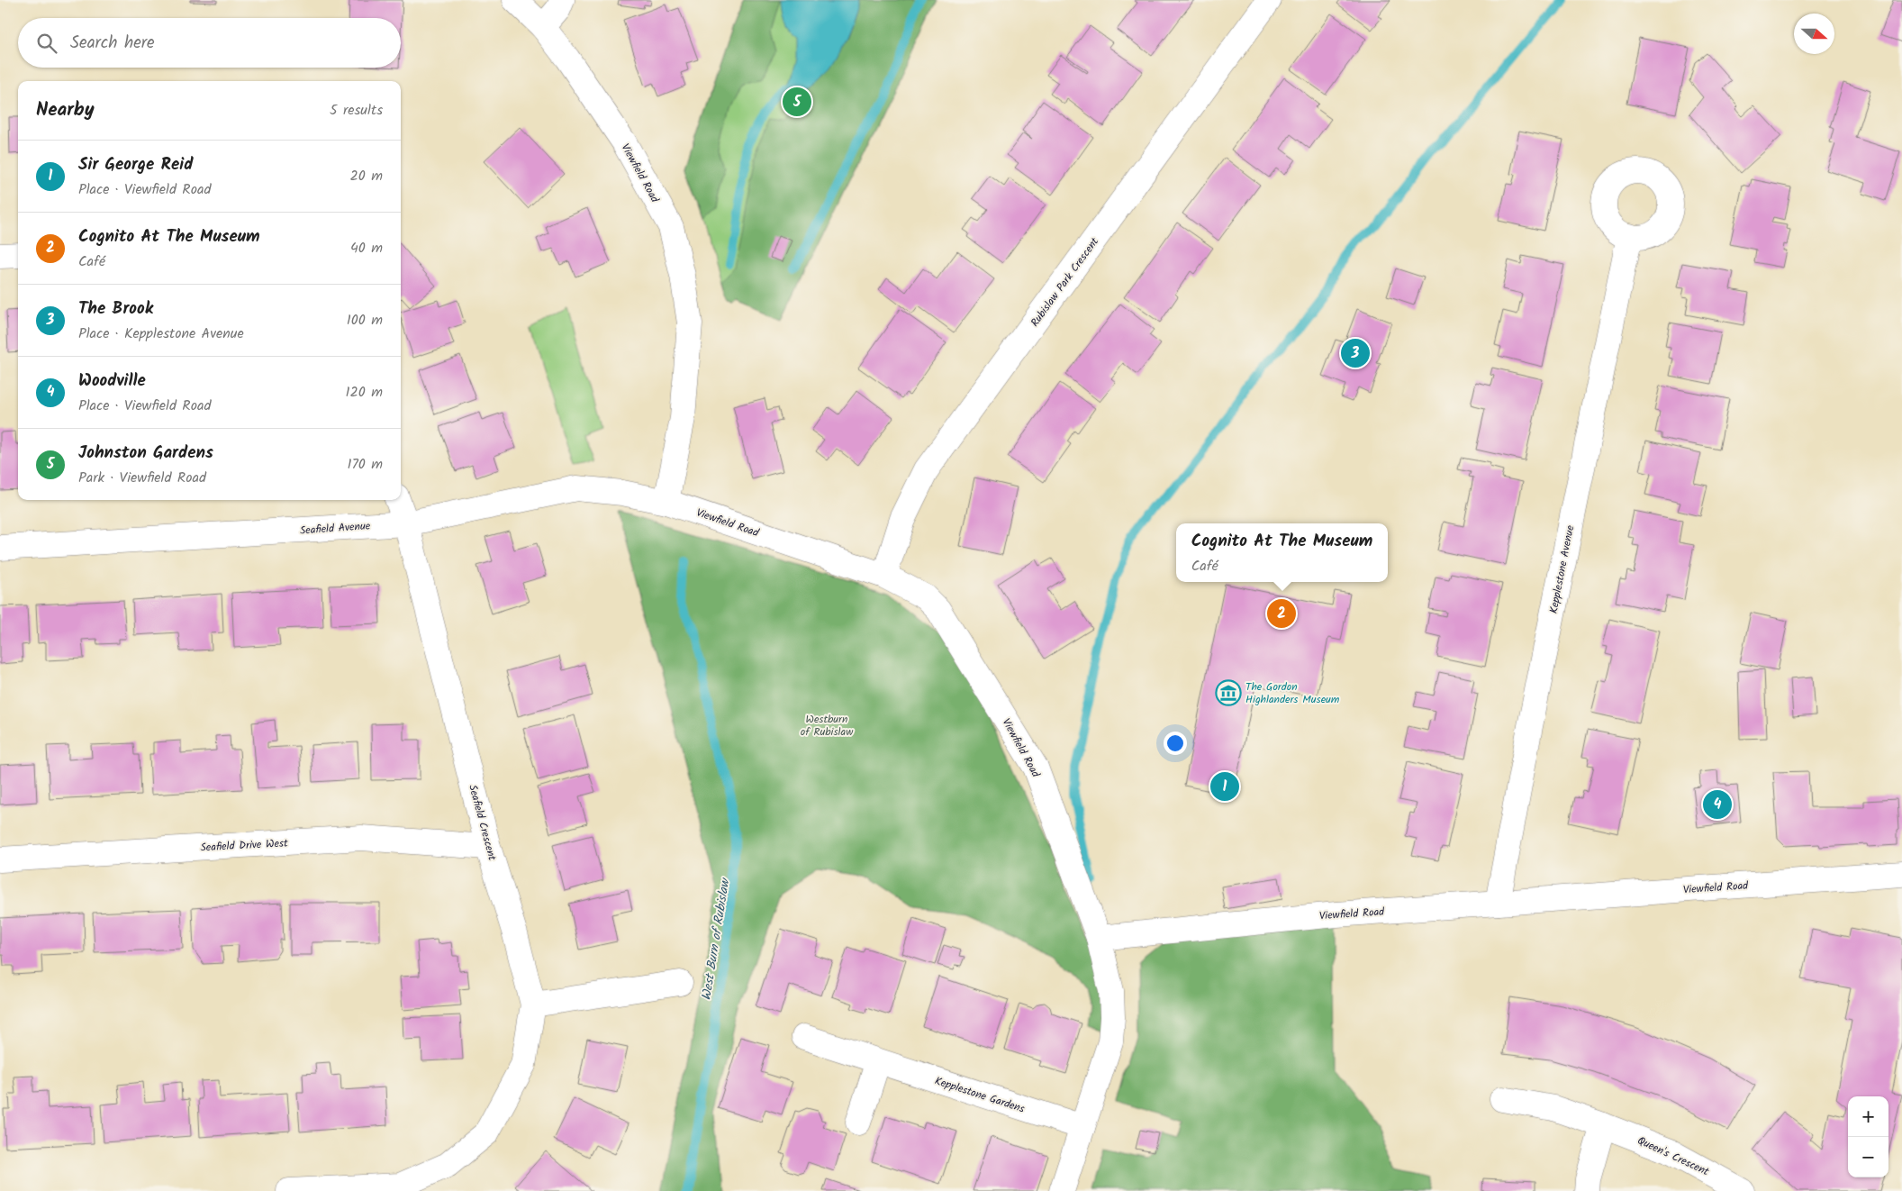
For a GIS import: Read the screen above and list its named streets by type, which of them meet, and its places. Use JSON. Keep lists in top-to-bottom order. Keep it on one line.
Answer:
{"streets":{"street":["Viewfield Road","Rubislaw Park Crescent","Seafield Avenue","Kepplestone Avenue","Seafield Crescent","Seafield Drive West","Kepplestone Gardens","Queen's Crescent"]},"crossings":[["Viewfield Road","Rubislaw Park Crescent"],["Viewfield Road","Seafield Avenue"],["Viewfield Road","Kepplestone Avenue"],["Seafield Avenue","Seafield Crescent"],["Seafield Crescent","Seafield Drive West"]],"water":["West Burn of Rubislaw"],"parks":["Westburn of Rubislaw"],"places":{"museum":["The Gordon Highlanders Museum"]},"north":"right","page":{"search":"Search here","heading":["Nearby","5 results"],"pins":["5","3","2","1","4"],"list":[{"mark":"1","name":"Sir George Reid","note":"Place · Viewfield Road","value":"20 m"},{"mark":"2","name":"Cognito At The Museum","note":"Café","value":"40 m"},{"mark":"3","name":"The Brook","note":"Place · Kepplestone Avenue","value":"100 m"},{"mark":"4","name":"Woodville","note":"Place · Viewfield Road","value":"120 m"},{"mark":"5","name":"Johnston Gardens","note":"Park · Viewfield Road","value":"170 m"}],"popup":["Cognito At The Museum","Café"],"map_buttons":["+","−"]}}
